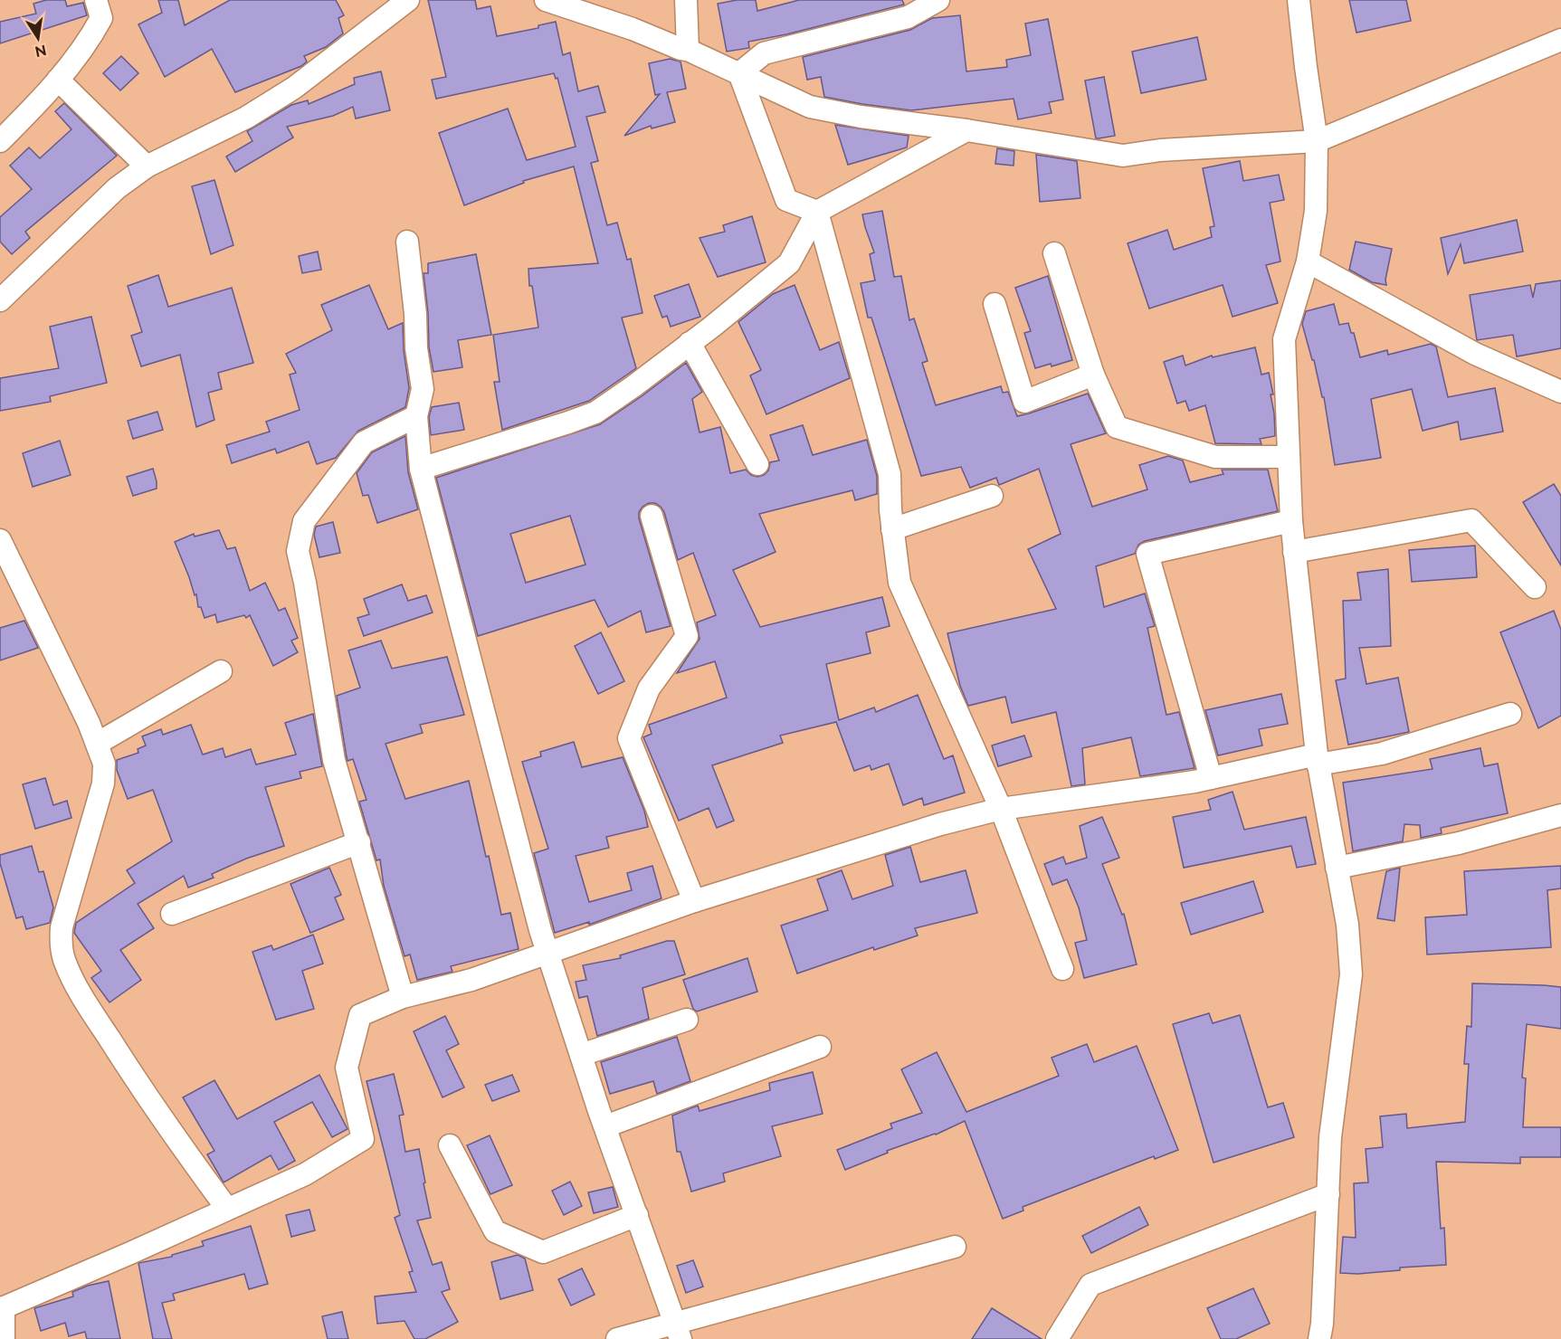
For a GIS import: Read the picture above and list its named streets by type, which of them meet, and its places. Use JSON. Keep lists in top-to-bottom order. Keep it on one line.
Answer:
{"north":"bottom"}
